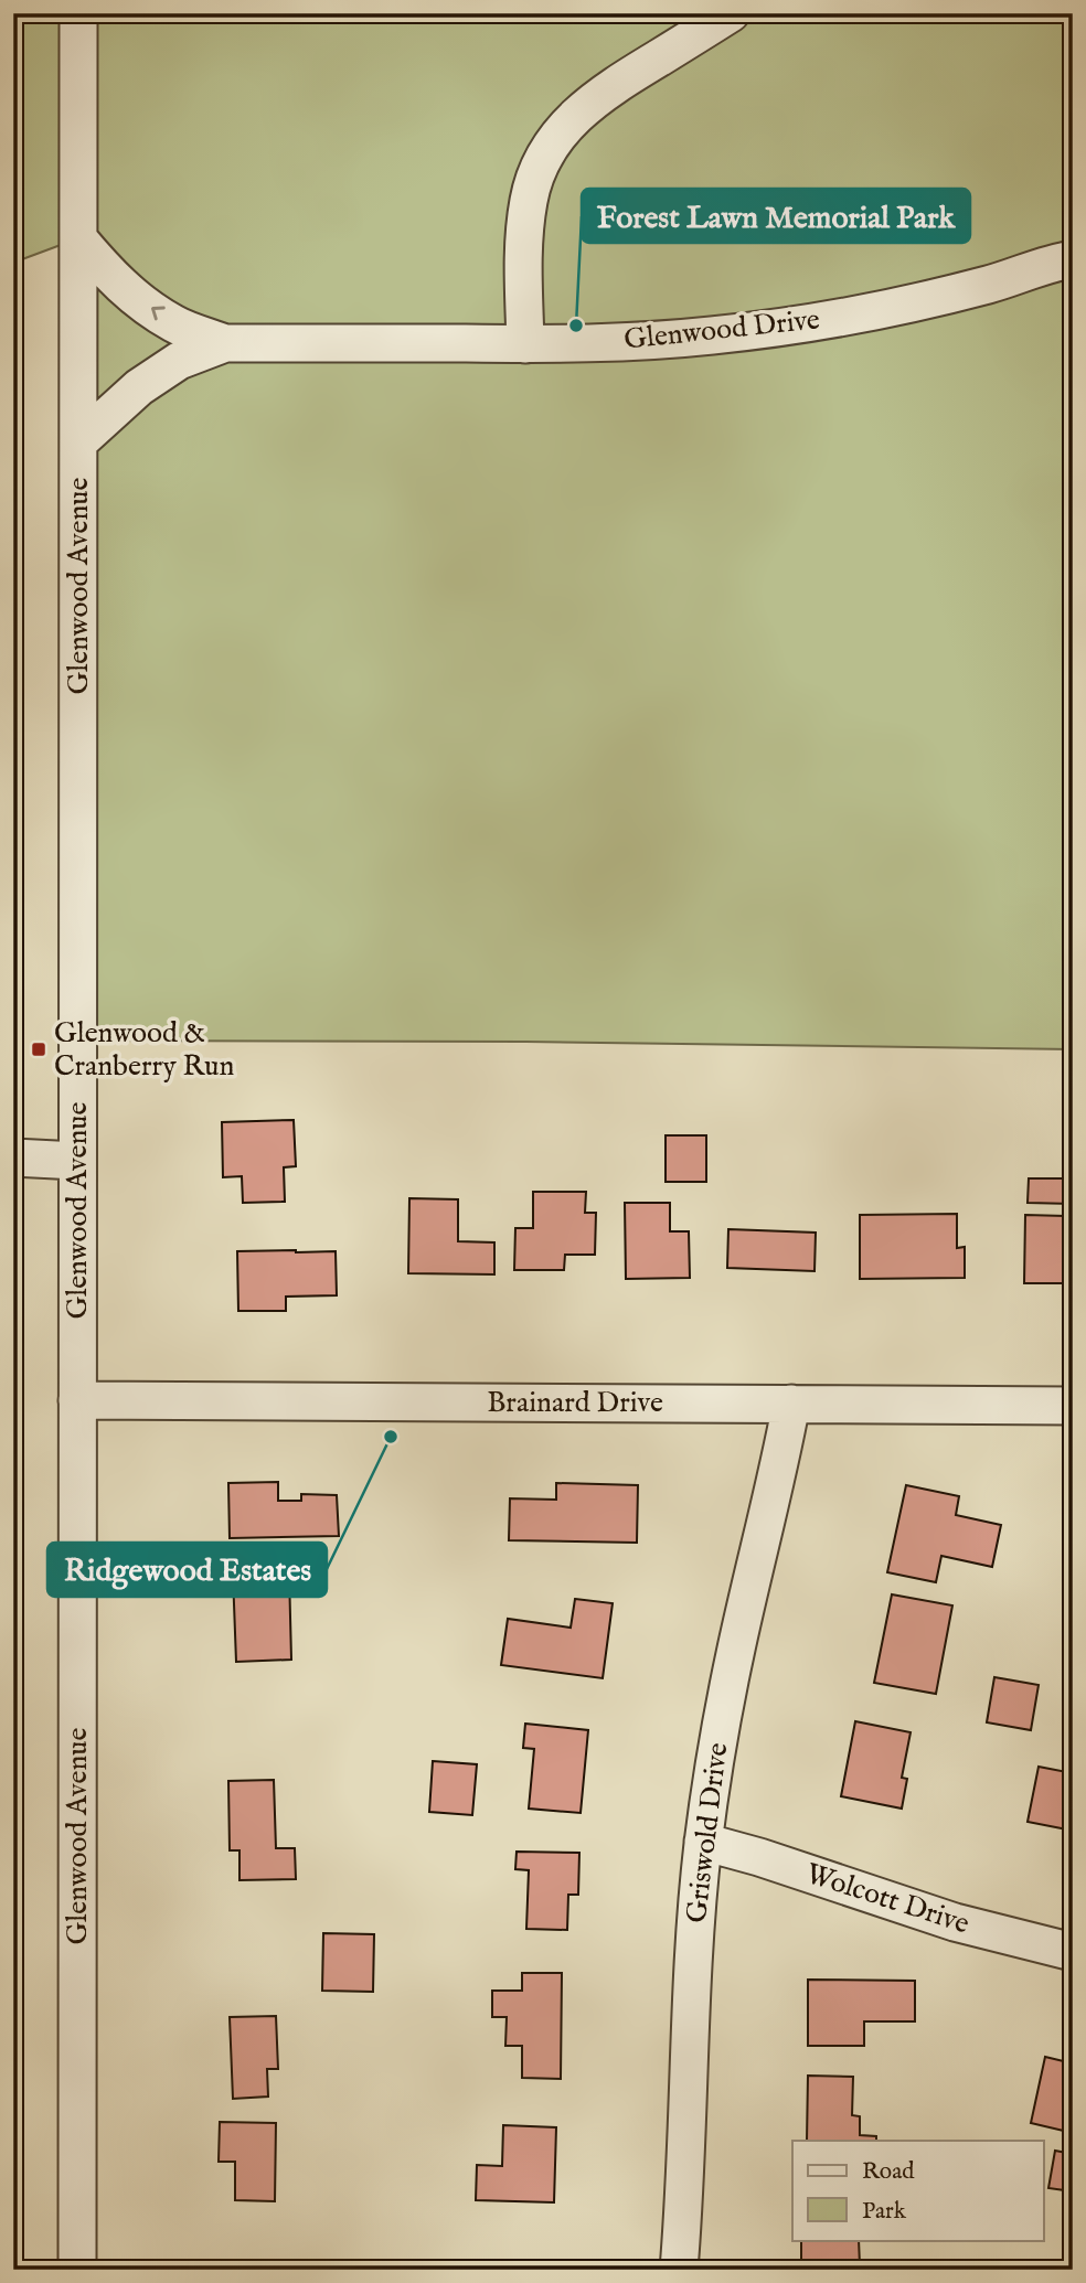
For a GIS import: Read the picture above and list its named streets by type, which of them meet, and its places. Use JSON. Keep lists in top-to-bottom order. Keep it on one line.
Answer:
{"streets":{"street":["Glenwood Drive","Glenwood Avenue","Brainard Drive","Griswold Drive","Wolcott Drive"]},"crossings":[["Glenwood Drive","Glenwood Avenue"],["Glenwood Avenue","Brainard Drive"],["Brainard Drive","Griswold Drive"],["Griswold Drive","Wolcott Drive"]],"places":{"other":["Forest Lawn Memorial Park","Ridgewood Estates"],"transit":["Glenwood & Cranberry Run"]},"legend":["Road","Park"]}
